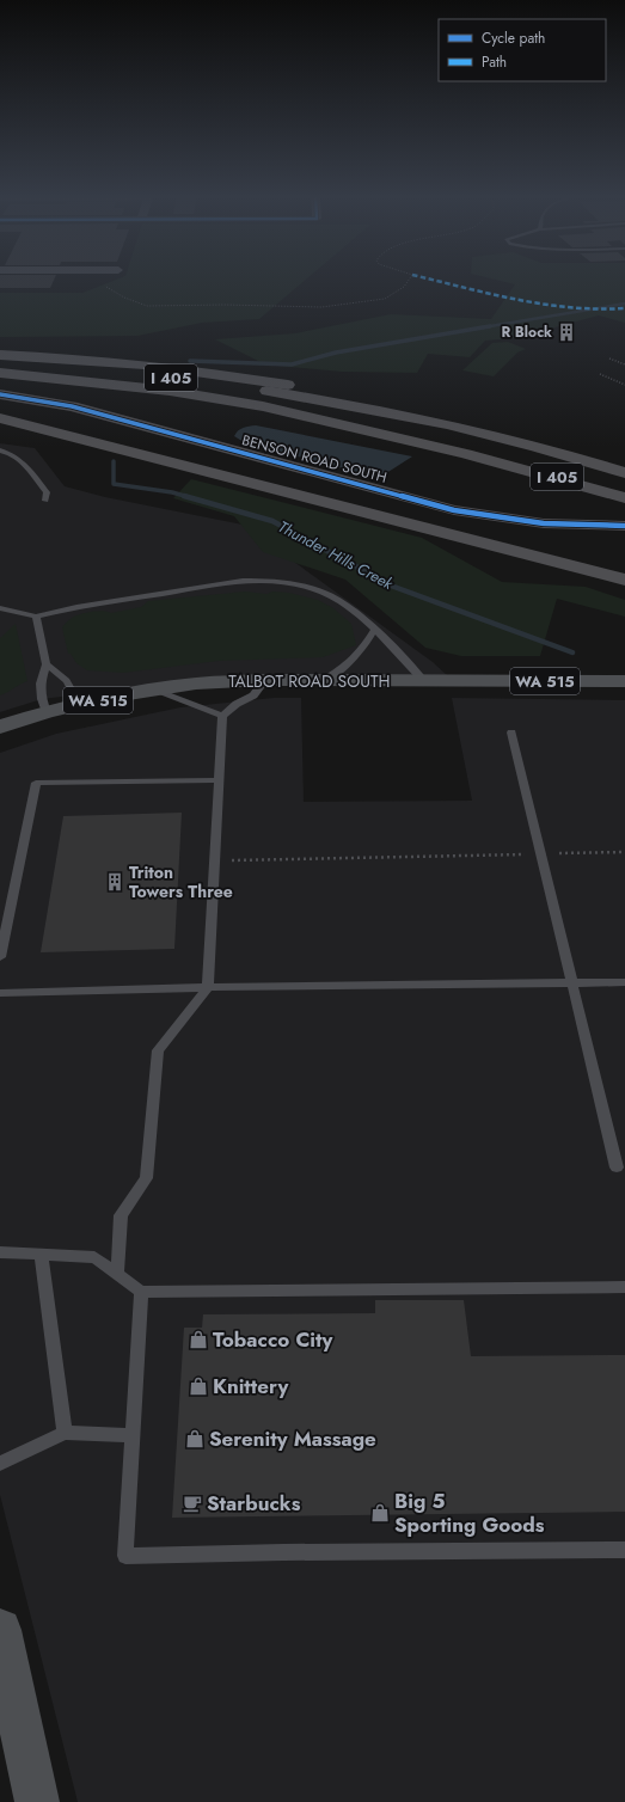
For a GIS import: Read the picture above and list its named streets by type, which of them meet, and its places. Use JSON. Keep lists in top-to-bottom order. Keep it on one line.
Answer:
{"streets":{"highway":["I 405"],"main road":["TALBOT ROAD SOUTH","WA 515"],"street":["BENSON ROAD SOUTH"]},"water":["Thunder Hills Creek"],"places":{"building":["R Block","Triton Towers Three"],"shop":["Tobacco City","Knittery","Serenity Massage","Big 5 Sporting Goods"],"cafe":["Starbucks"]},"legend":["Cycle path","Path"]}
